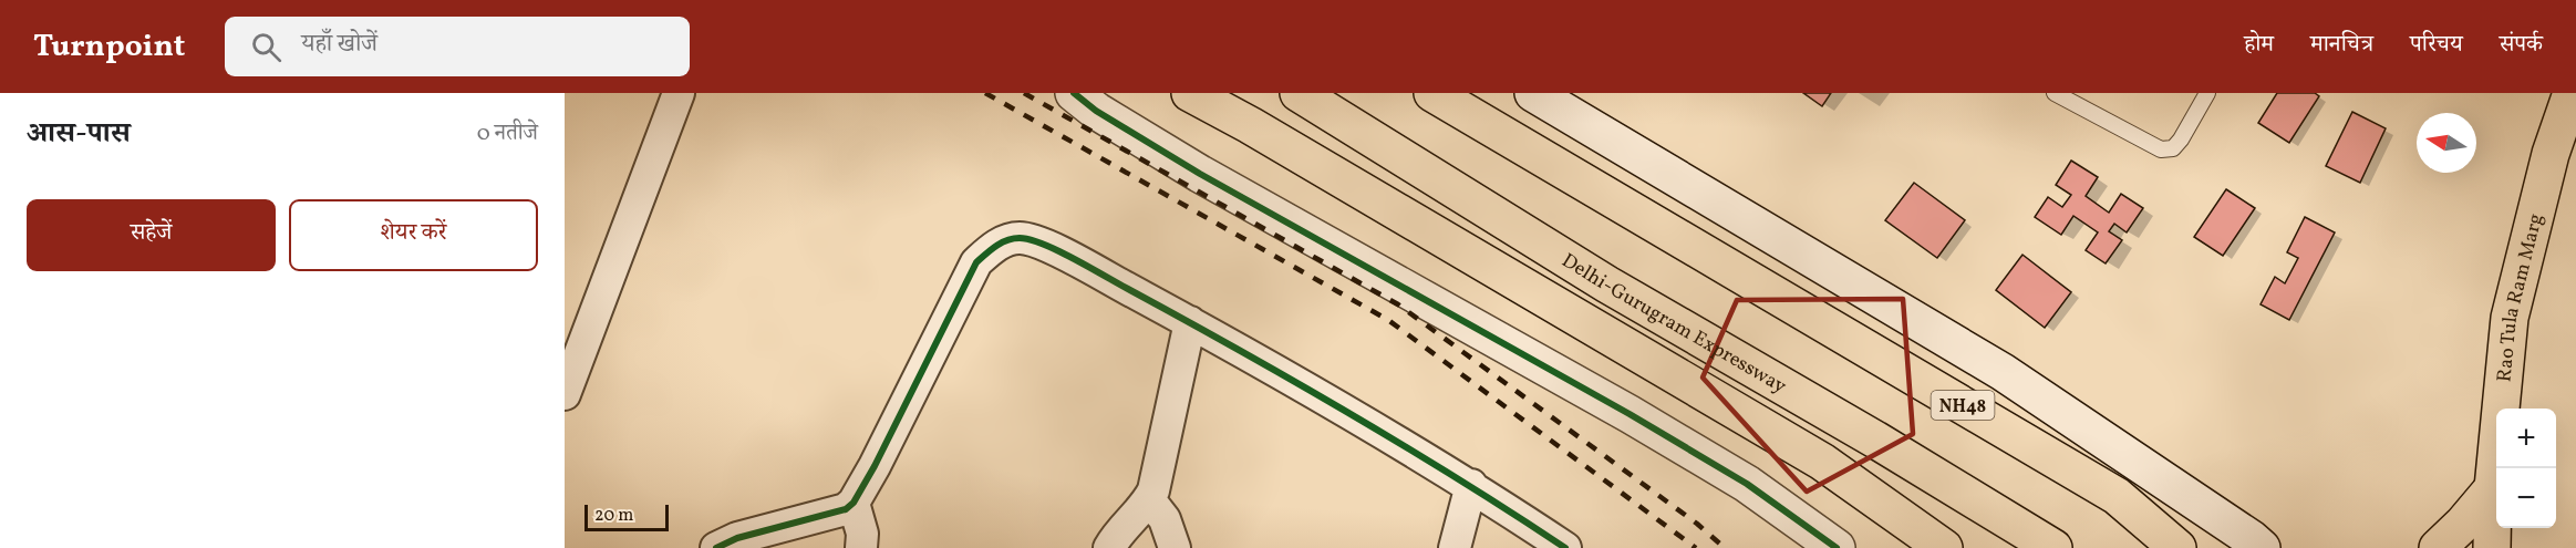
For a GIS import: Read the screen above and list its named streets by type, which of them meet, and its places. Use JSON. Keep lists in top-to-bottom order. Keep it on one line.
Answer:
{"streets":{"main road":["Rao Tula Ram Marg","Delhi-Gurugram Expressway","NH48"]},"scale_bar":"20 m","north":"left","page":{"header":"Turnpoint","search":"यहाँ खोजें","nav":["होम","मानचित्र","परिचय","संपर्क"],"heading":["आस-पास","0 नतीजे"],"buttons":["सहेजें","शेयर करें"],"map_buttons":["+","−"],"scale":"20 m"}}
